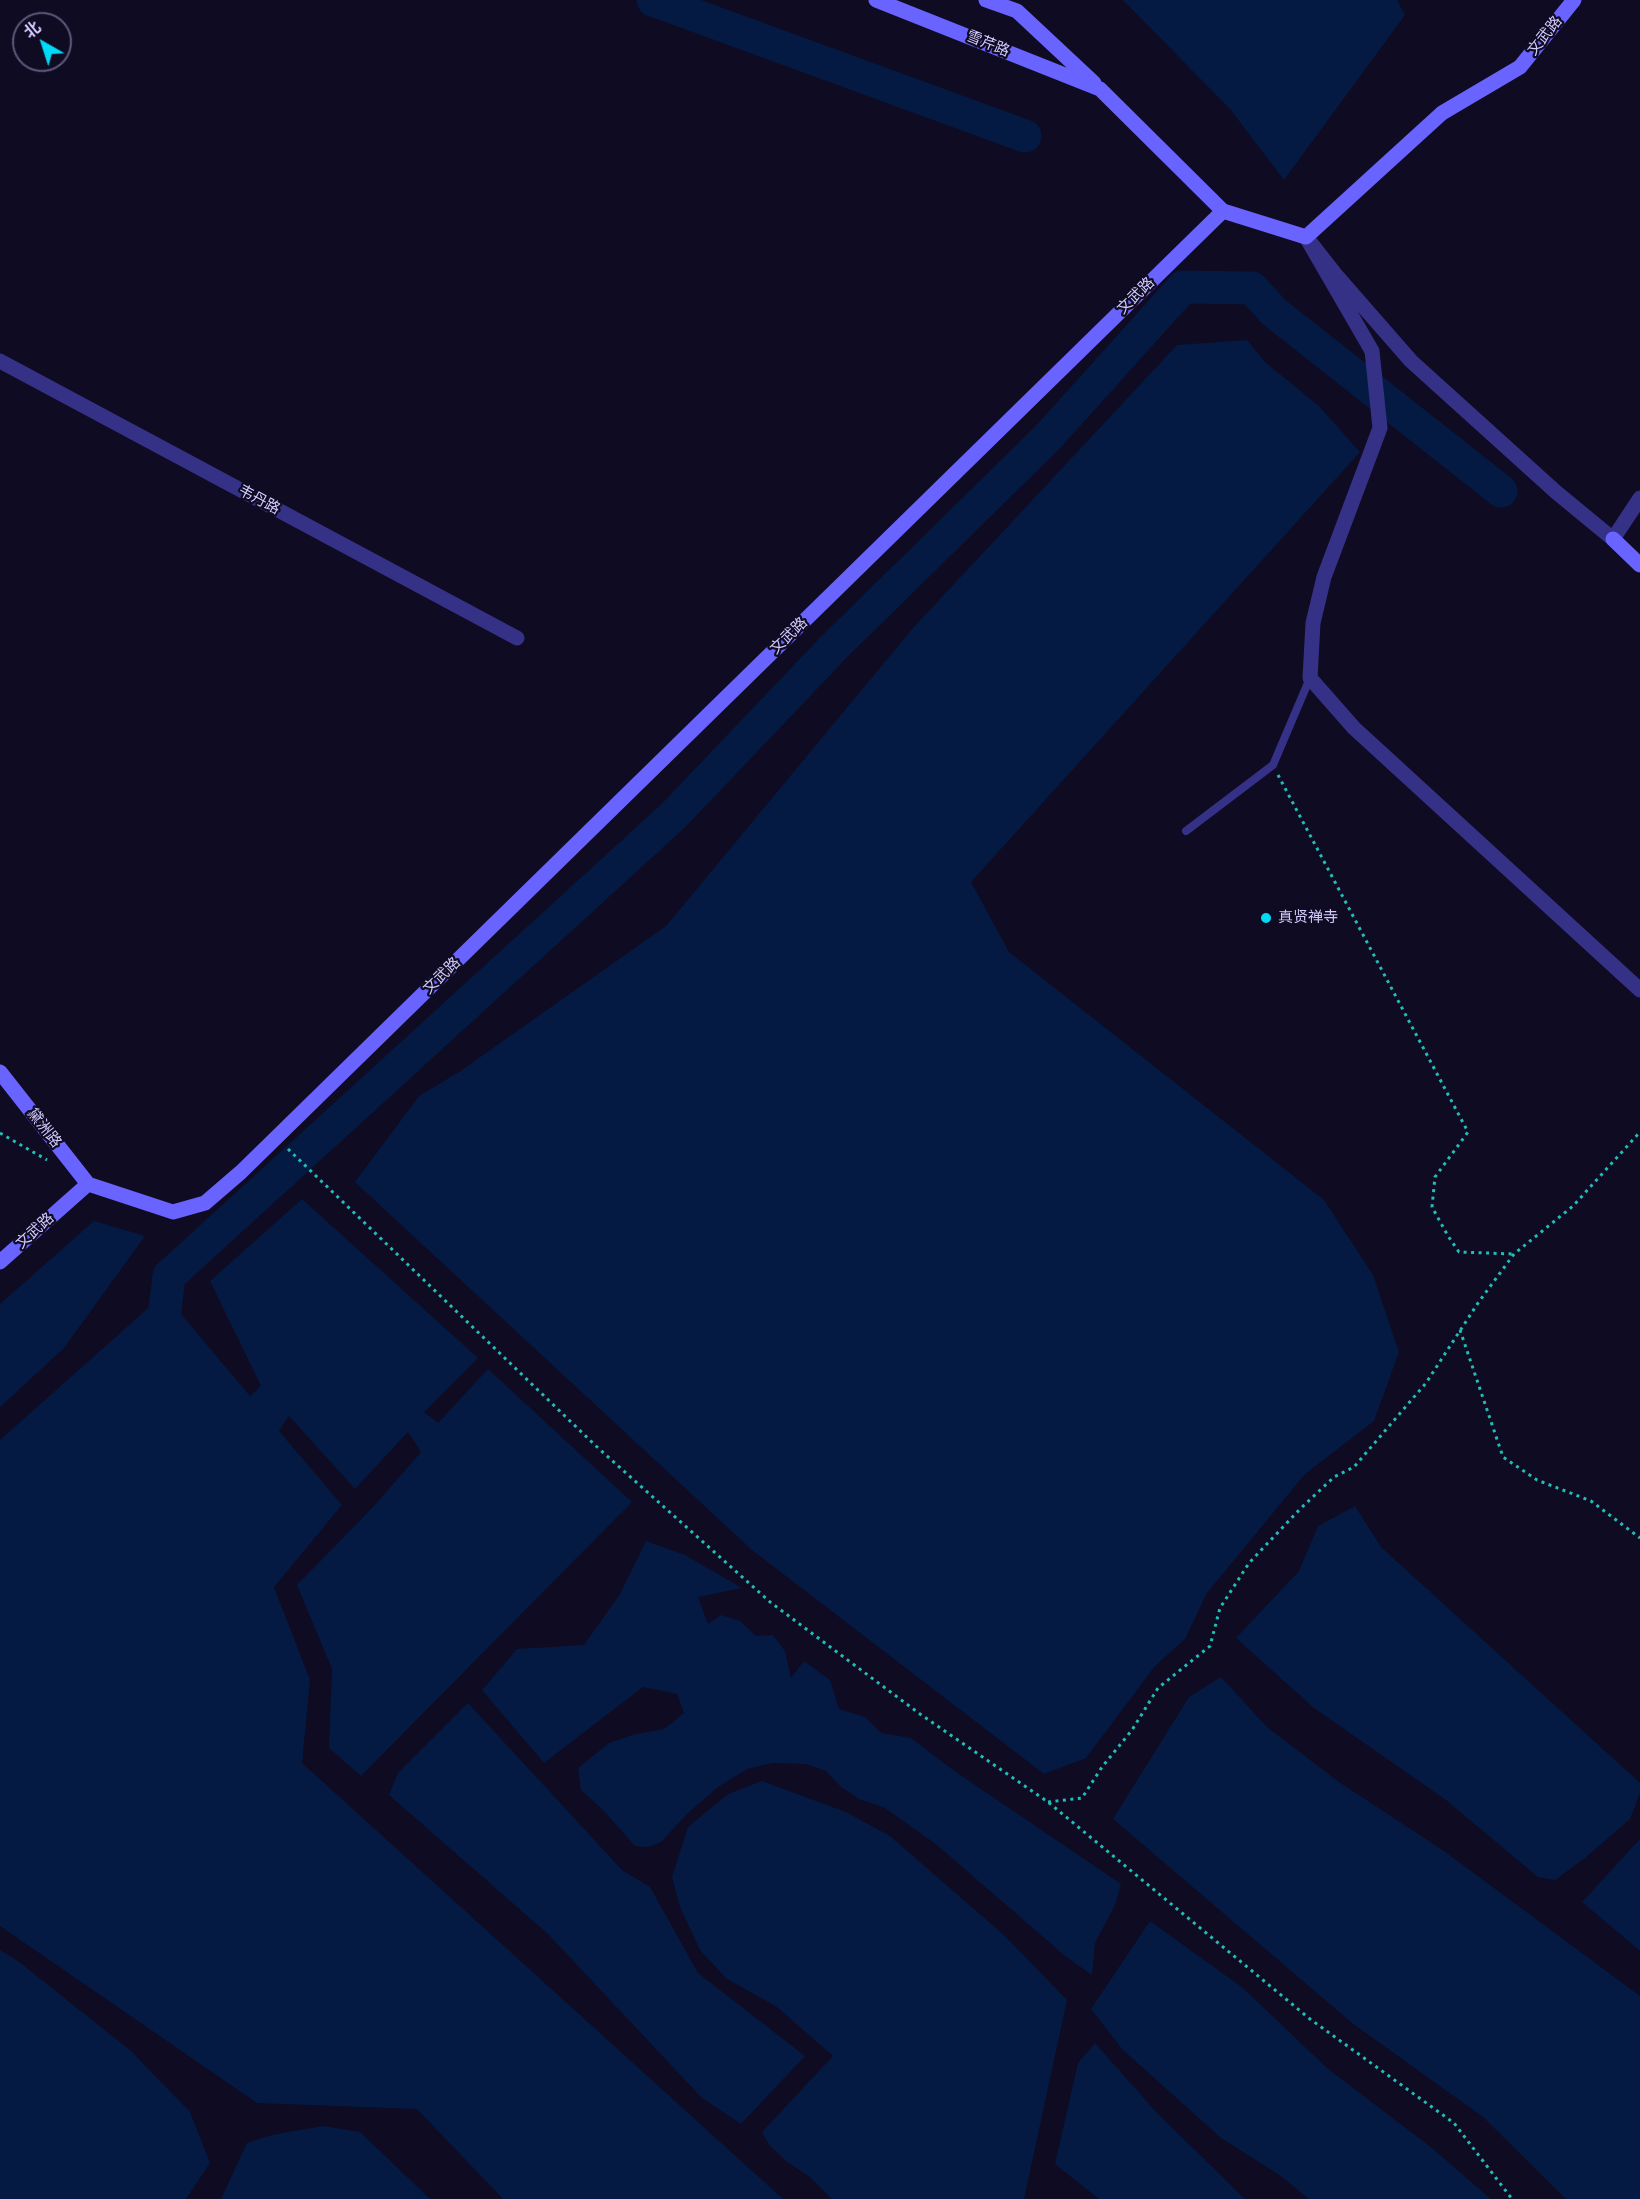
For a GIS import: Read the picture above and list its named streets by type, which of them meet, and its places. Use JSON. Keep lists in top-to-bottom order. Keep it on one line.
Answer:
{"streets":{"main road":["文武路","雪芹路","黛洲路"],"street":["韦丹路"]},"crossings":[["文武路","雪芹路"],["文武路","黛洲路"]],"places":["真贤禅寺"],"north":"top left"}
